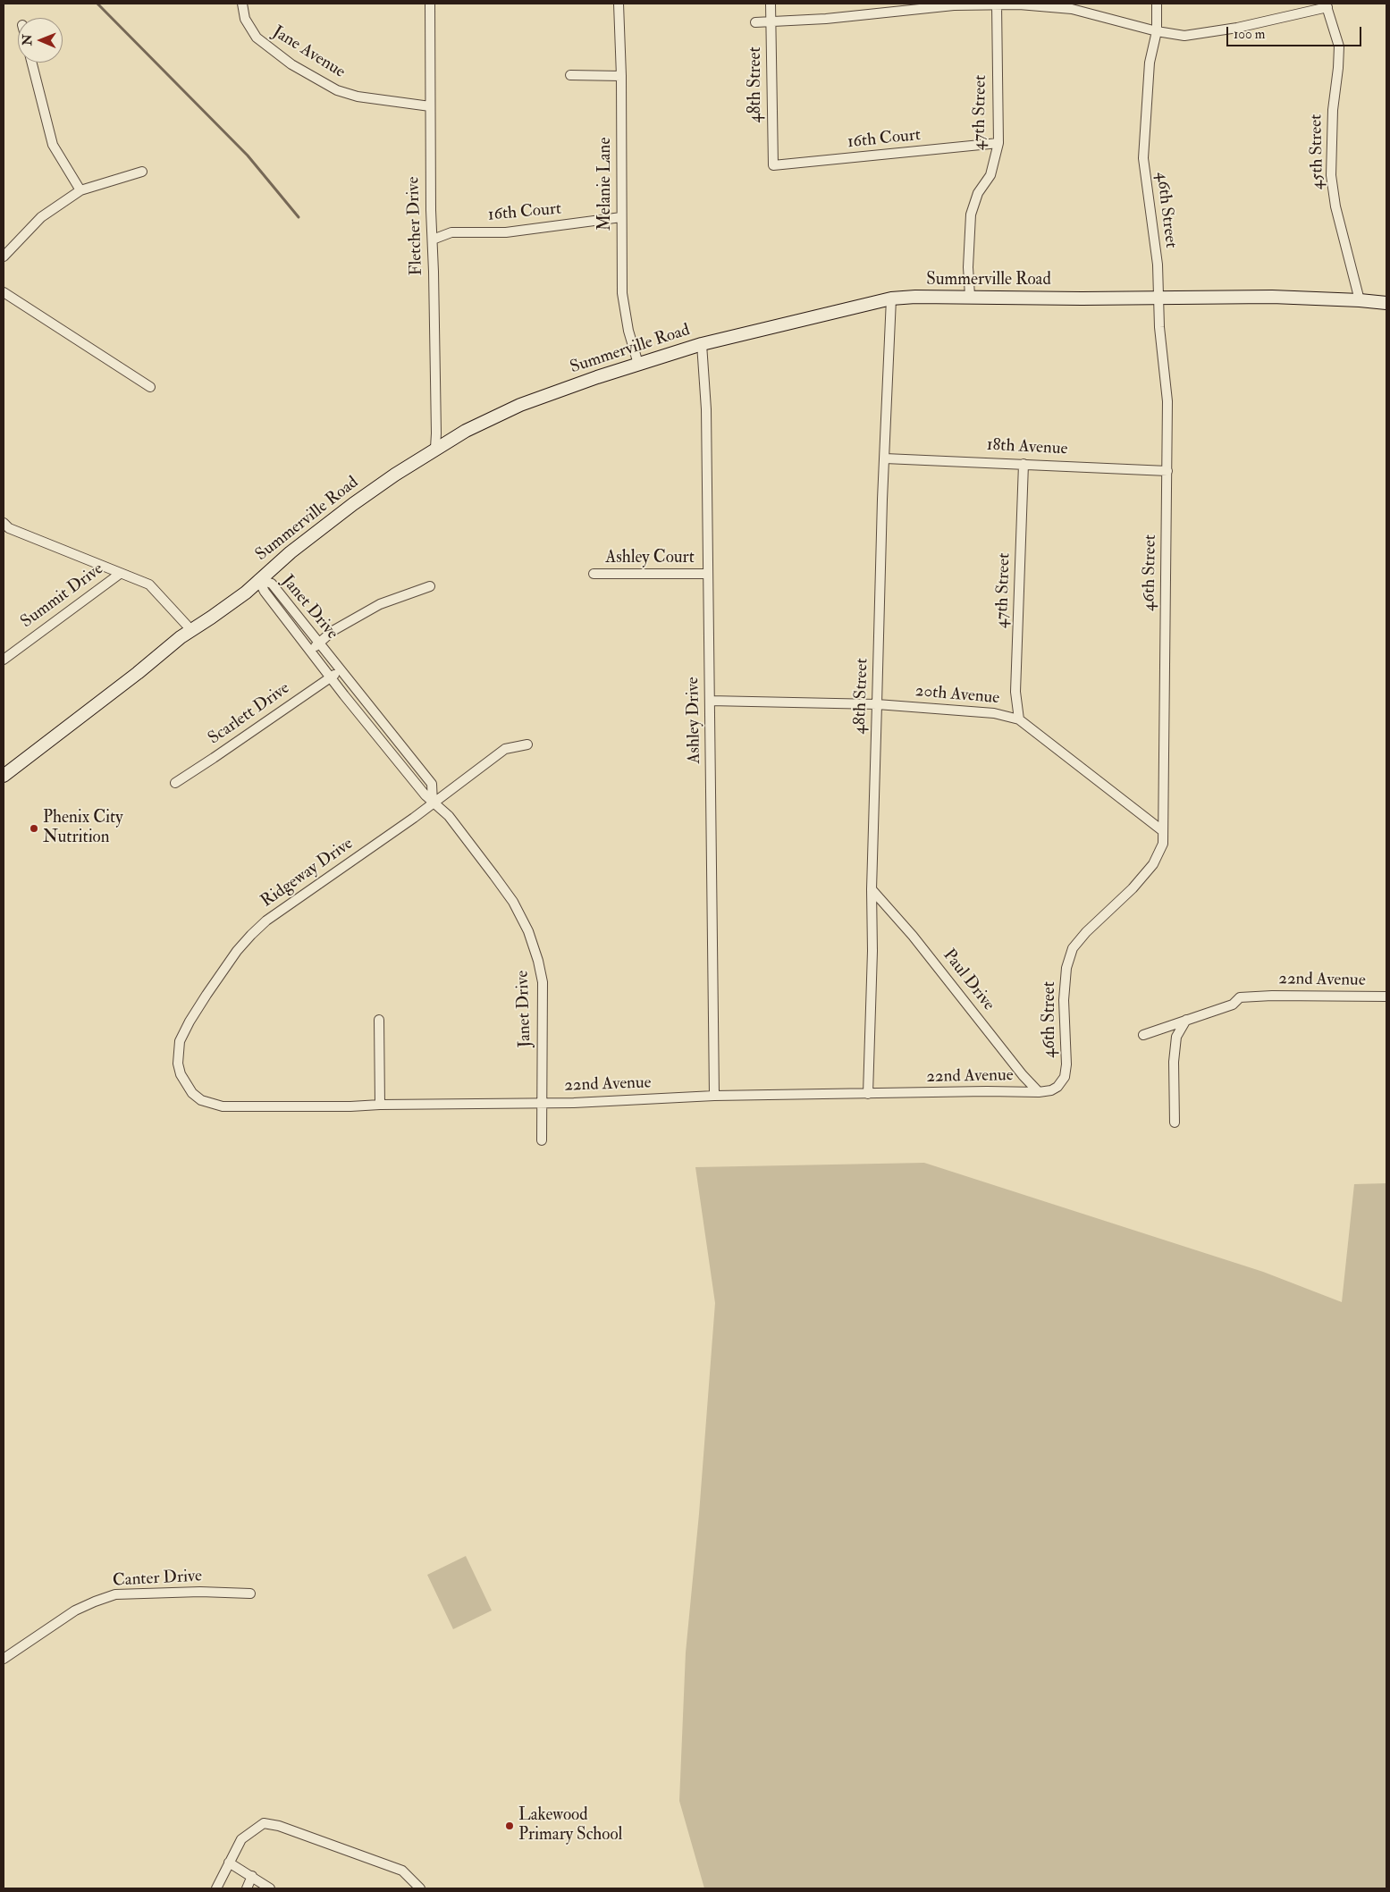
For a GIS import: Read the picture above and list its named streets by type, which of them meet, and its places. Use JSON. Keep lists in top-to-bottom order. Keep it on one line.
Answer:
{"streets":{"main road":["Summerville Road"],"street":["Jane Avenue","48th Street","47th Street","16th Court","45th Street","Melanie Lane","46th Street","Fletcher Drive","18th Avenue","Ashley Court","Summit Drive","Janet Drive","20th Avenue","Scarlett Drive","Ashley Drive","Ridgeway Drive","Paul Drive","22nd Avenue","Canter Drive"]},"crossings":[["Jane Avenue","Fletcher Drive"],["48th Street","16th Court"],["48th Street","Summerville Road"],["48th Street","18th Avenue"],["48th Street","20th Avenue"],["48th Street","Paul Drive"],["48th Street","22nd Avenue"],["47th Street","16th Court"],["47th Street","Summerville Road"],["47th Street","18th Avenue"],["47th Street","20th Avenue"],["16th Court","Melanie Lane"],["16th Court","Fletcher Drive"],["45th Street","Summerville Road"],["Melanie Lane","Summerville Road"],["46th Street","Summerville Road"],["46th Street","18th Avenue"],["46th Street","20th Avenue"],["46th Street","Paul Drive"],["46th Street","22nd Avenue"],["Fletcher Drive","Summerville Road"],["Summerville Road","Janet Drive"],["Summerville Road","Ashley Drive"],["Ashley Court","Ashley Drive"],["Janet Drive","Scarlett Drive"],["Janet Drive","Ridgeway Drive"],["Janet Drive","22nd Avenue"],["20th Avenue","Ashley Drive"],["Ashley Drive","22nd Avenue"],["Ridgeway Drive","22nd Avenue"],["Paul Drive","22nd Avenue"]],"places":["Phenix City Nutrition","Lakewood Primary School"],"scale_bar":"100 m","north":"left"}
